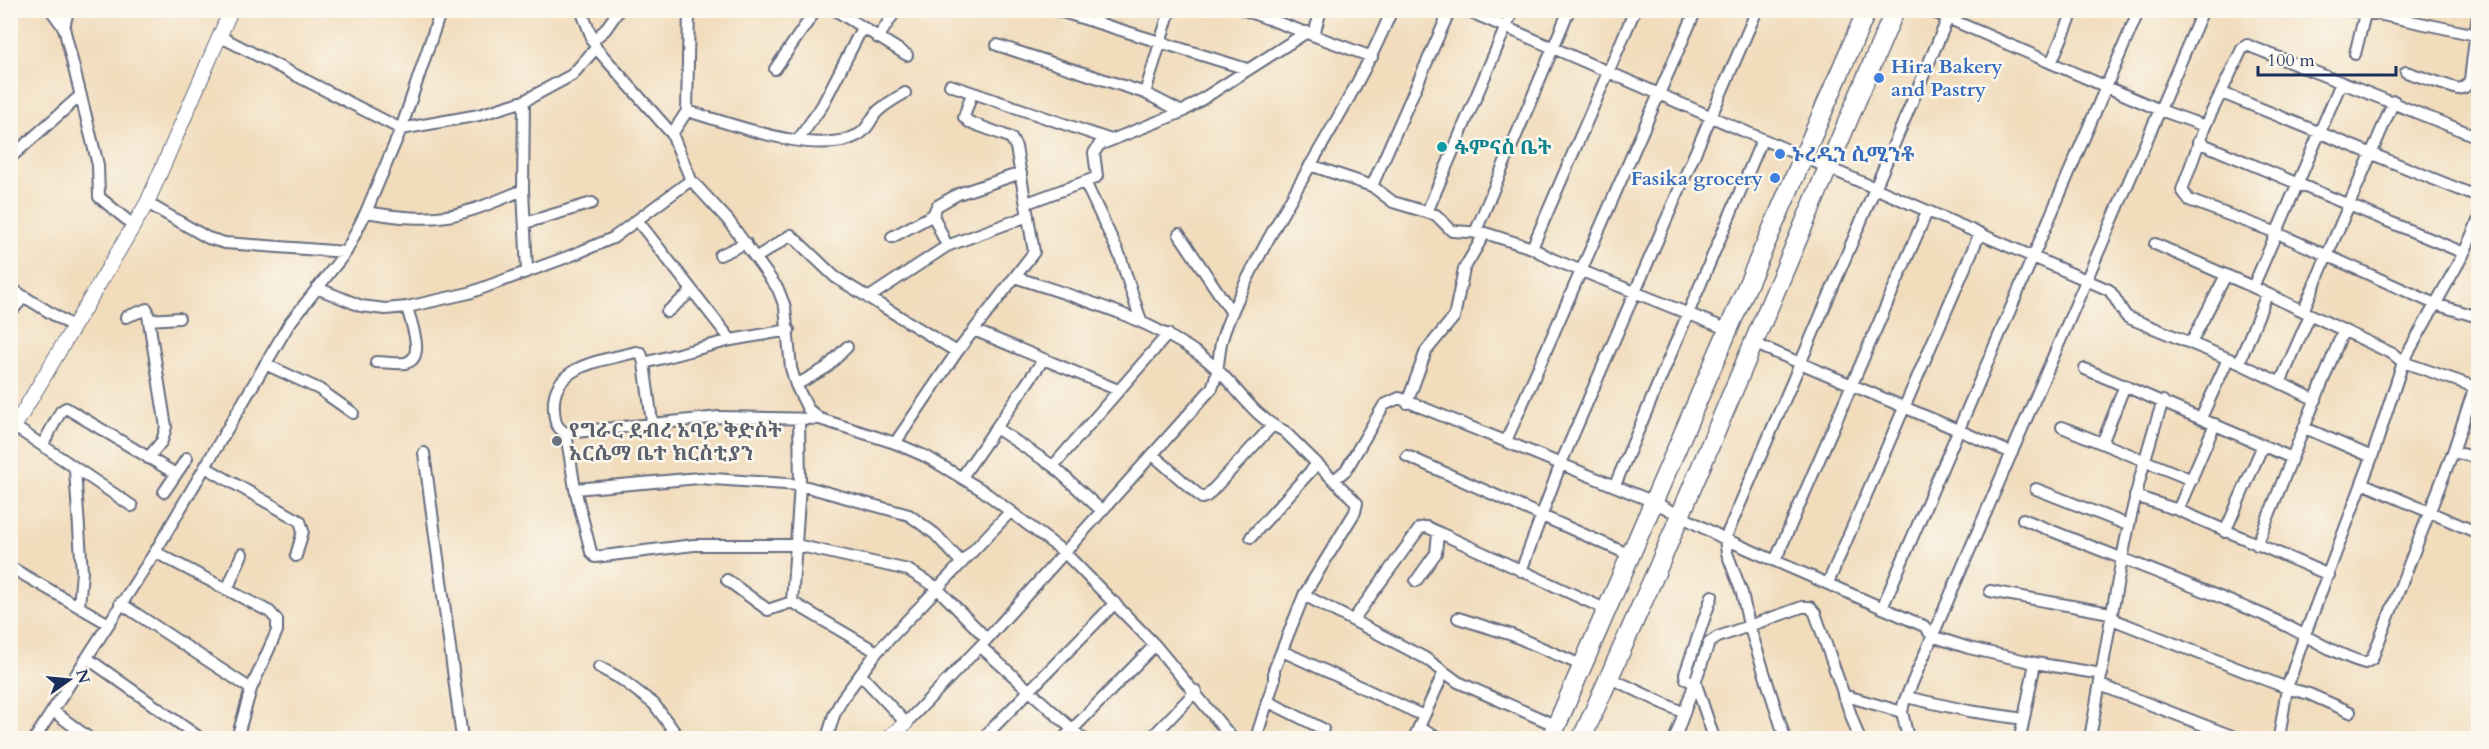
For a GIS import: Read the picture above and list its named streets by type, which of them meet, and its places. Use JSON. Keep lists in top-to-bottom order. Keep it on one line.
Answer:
{"places":["Hira Bakery and Pastry","ፋምናስ ቤት","ኑረዲን ሲሚንቶ","Fasika grocery","የግራር ደብረ አባይ ቅድስት አርሴማ ቤተ ክርስቲያን"],"scale_bar":"100 m","north":"right"}
